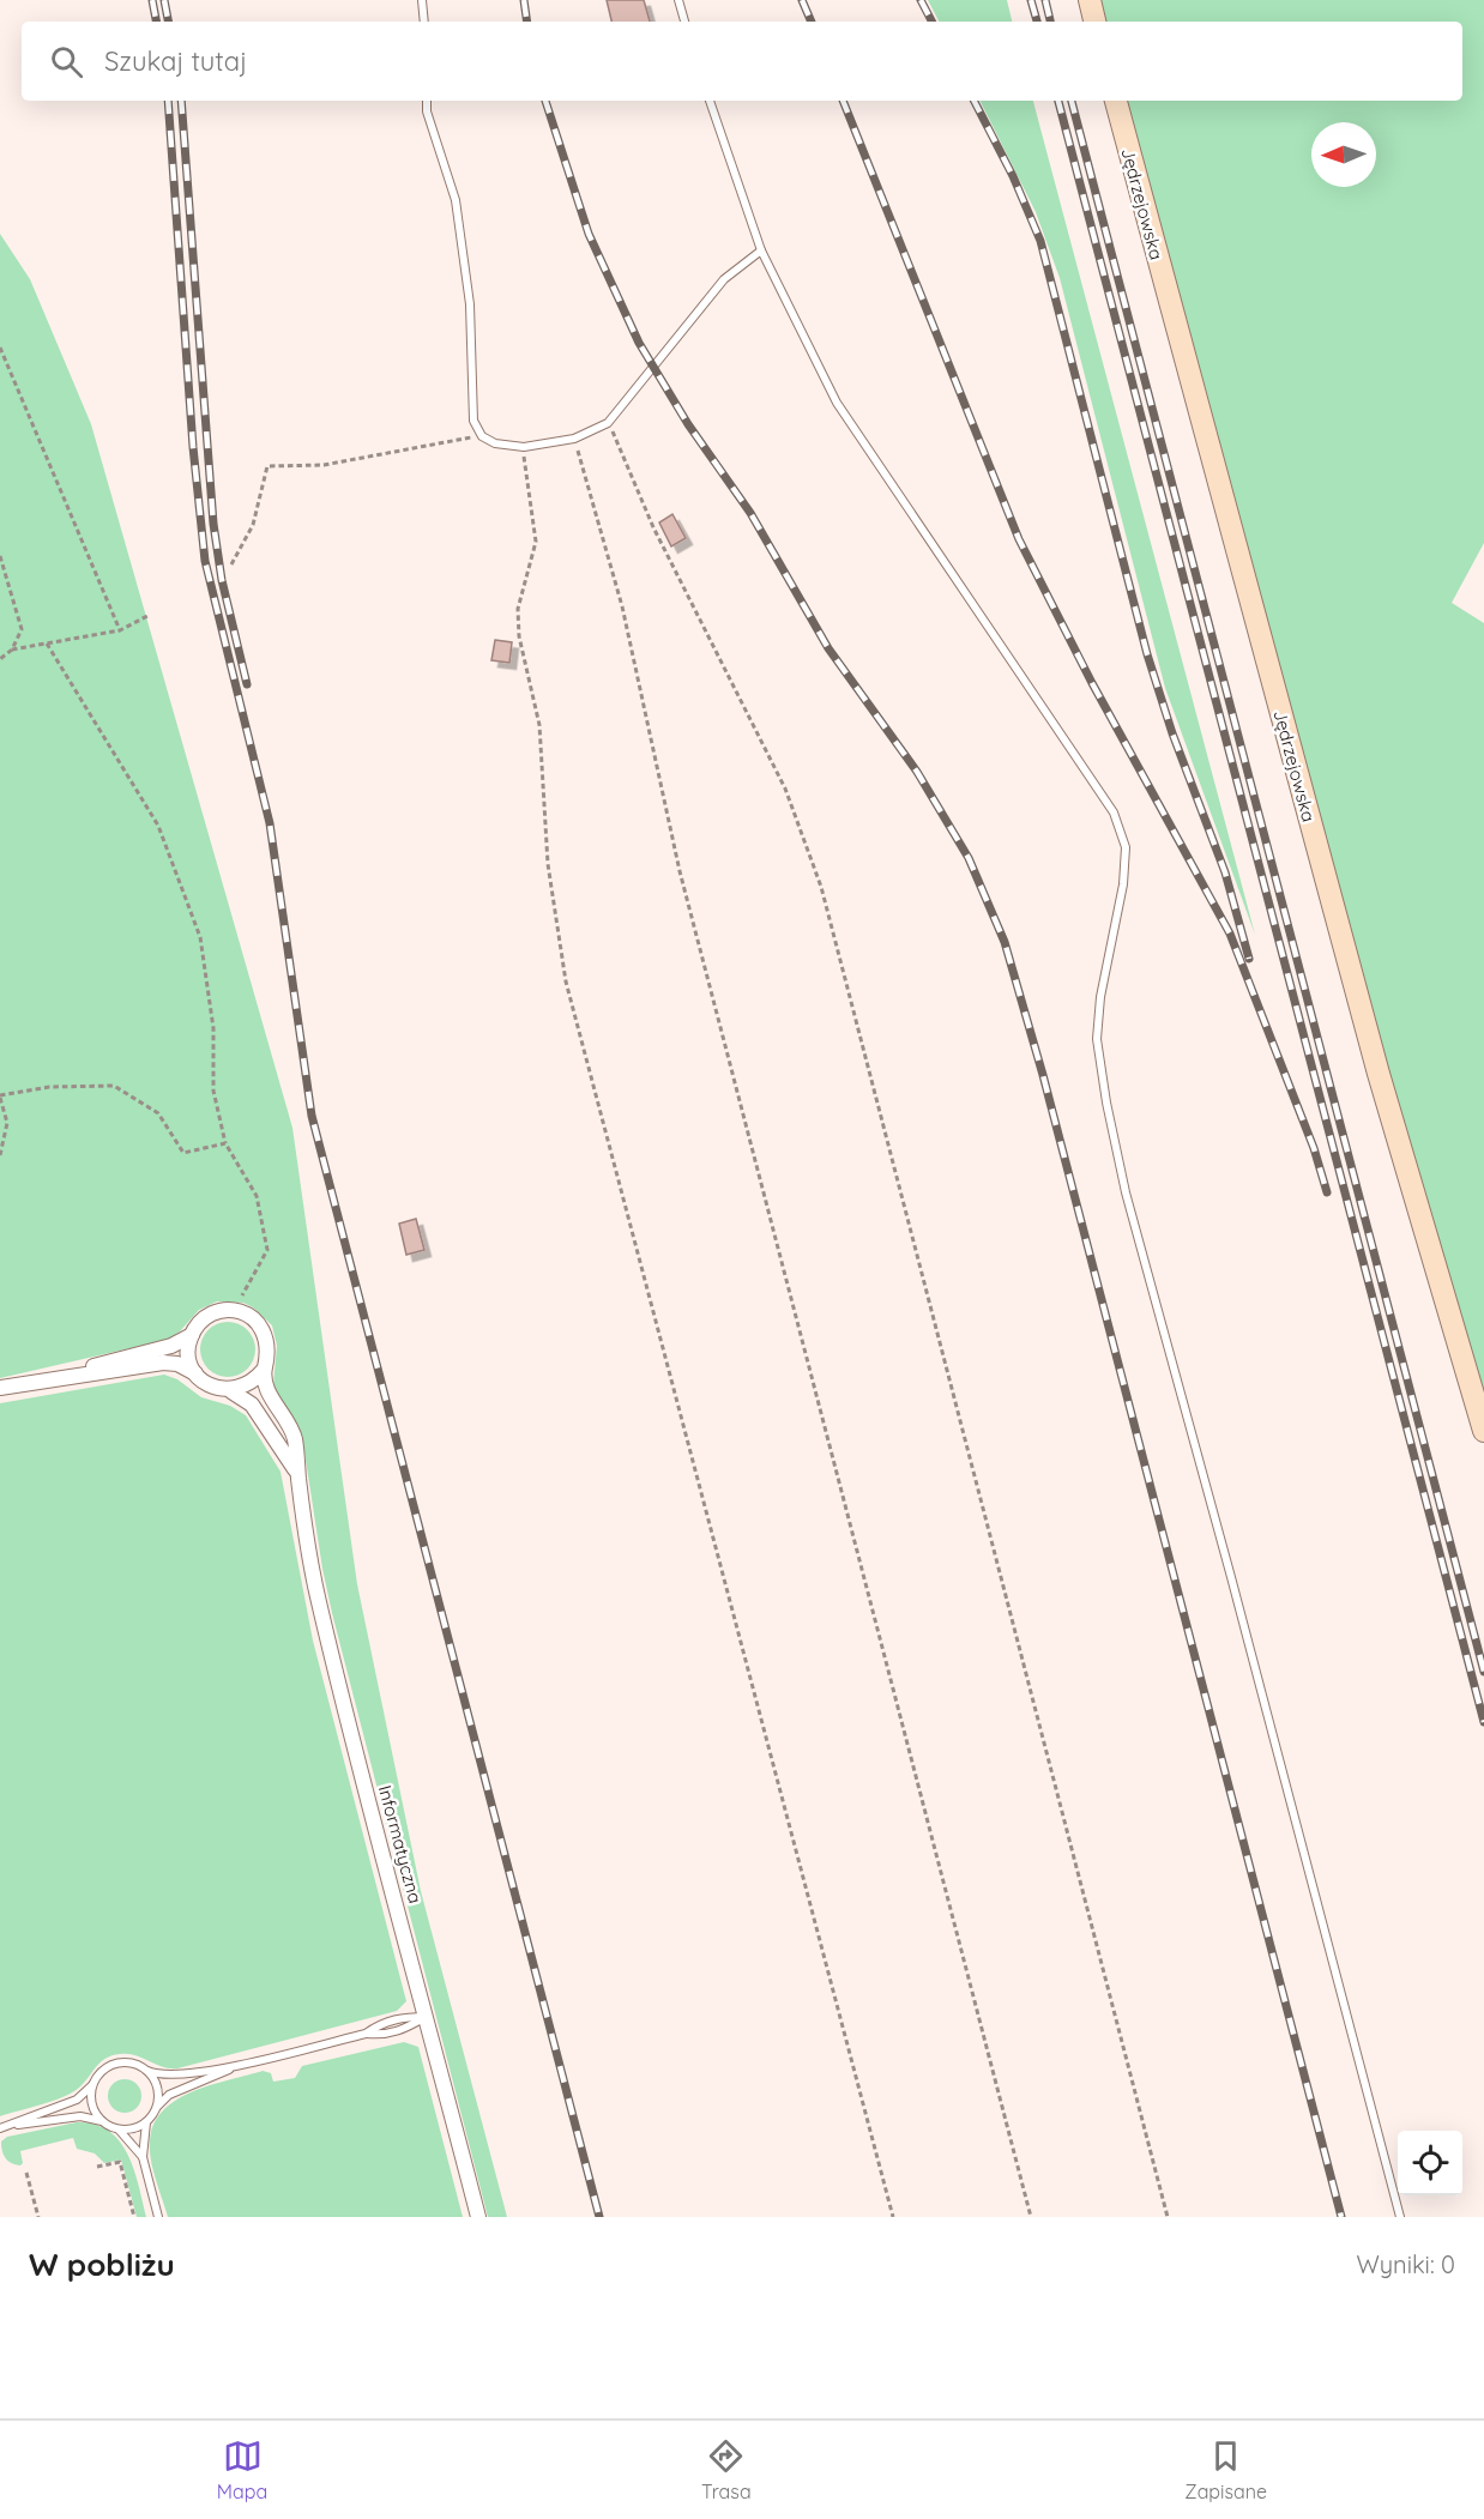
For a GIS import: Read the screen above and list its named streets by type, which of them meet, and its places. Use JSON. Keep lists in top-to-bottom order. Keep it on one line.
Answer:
{"streets":{"street":["Jędrzejowska","Informatyczna"]},"north":"left","page":{"search":"Szukaj tutaj","heading":["W pobliżu","Wyniki: 0"],"nav":["Mapa","Trasa","Zapisane"]}}
